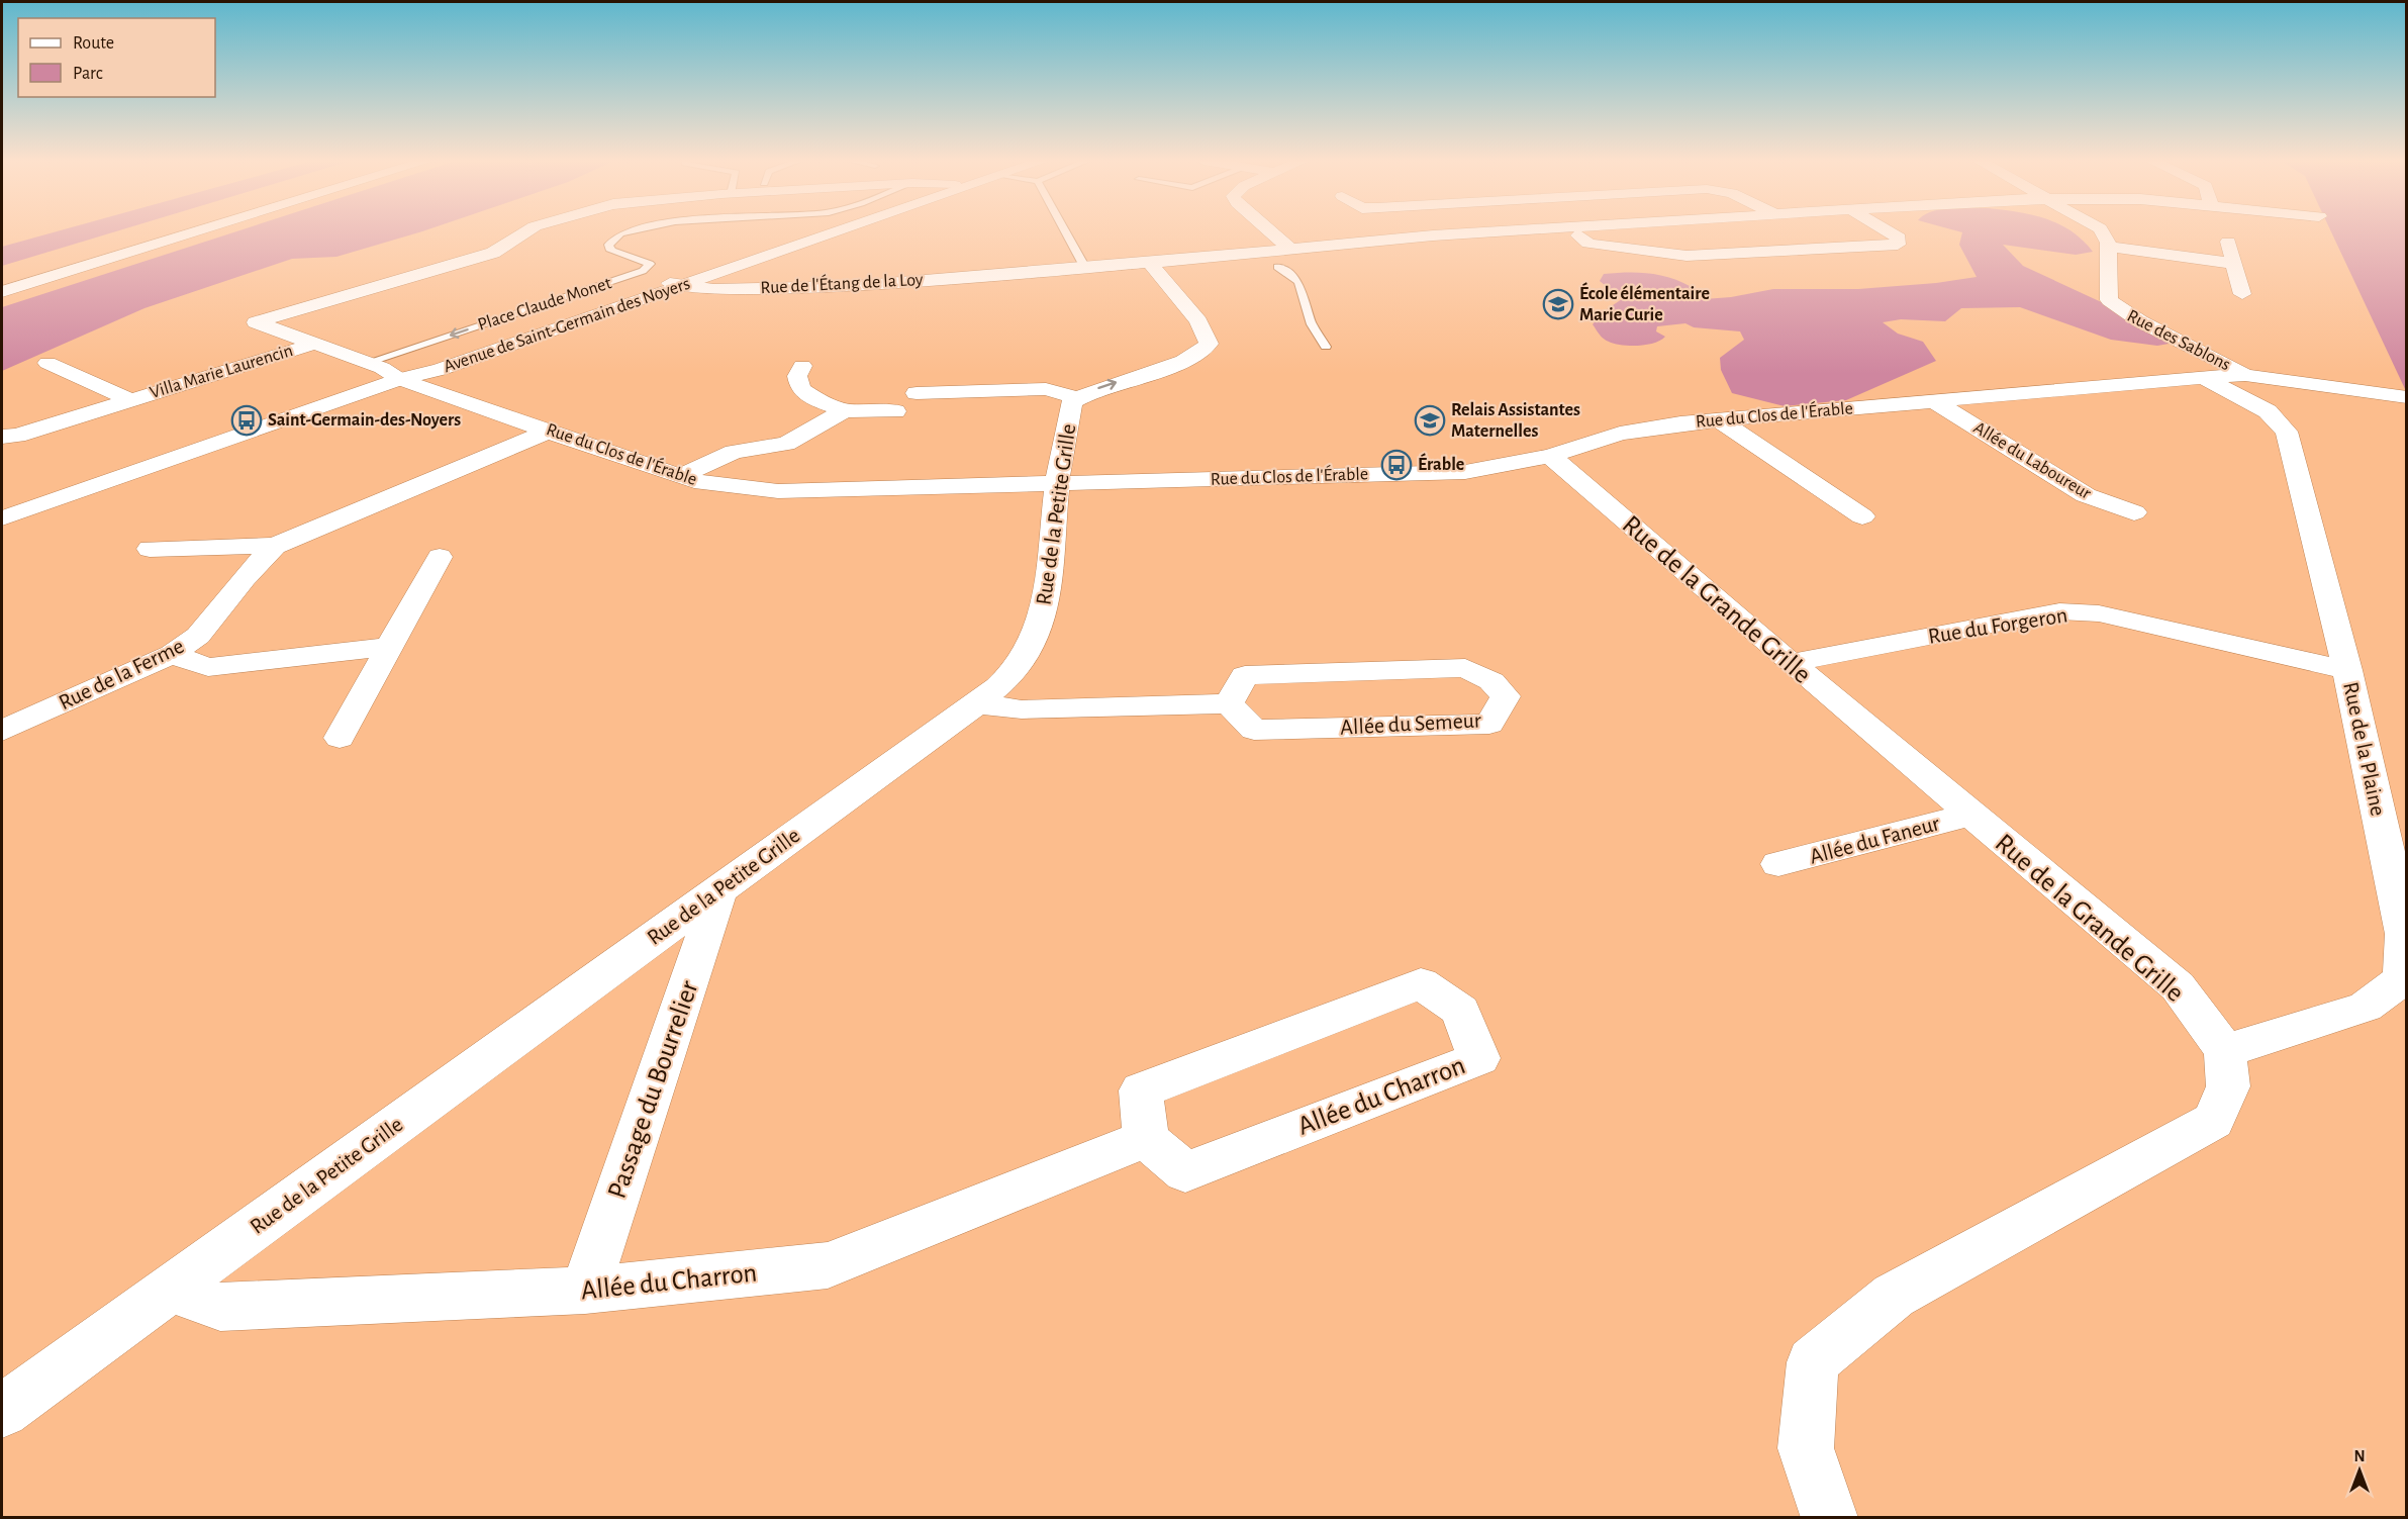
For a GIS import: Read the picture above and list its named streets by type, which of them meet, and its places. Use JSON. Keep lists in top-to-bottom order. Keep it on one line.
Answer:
{"streets":{"main road":["Rue de l'Étang de la Loy","Avenue de Saint-Germain des Noyers","Rue des Sablons","Villa Marie Laurencin","Rue du Clos de l'Érable","Allée du Laboureur","Rue de la Petite Grille","Rue de la Grande Grille","Rue du Forgeron","Rue de la Ferme","Allée du Semeur","Rue de la Plaine","Allée du Faneur","Passage du Bourrelier","Allée du Charron"],"lane":["Place Claude Monet"]},"crossings":[["Rue de l'Étang de la Loy","Avenue de Saint-Germain des Noyers"],["Rue de l'Étang de la Loy","Rue de la Petite Grille"],["Place Claude Monet","Rue du Clos de l'Érable"],["Avenue de Saint-Germain des Noyers","Rue du Clos de l'Érable"],["Rue des Sablons","Rue du Clos de l'Érable"],["Villa Marie Laurencin","Rue du Clos de l'Érable"],["Rue du Clos de l'Érable","Allée du Laboureur"],["Rue du Clos de l'Érable","Rue de la Petite Grille"],["Rue du Clos de l'Érable","Rue de la Grande Grille"],["Rue du Clos de l'Érable","Rue de la Ferme"],["Rue du Clos de l'Érable","Rue de la Plaine"],["Rue de la Petite Grille","Passage du Bourrelier"],["Rue de la Petite Grille","Allée du Charron"],["Rue de la Grande Grille","Rue du Forgeron"],["Rue de la Grande Grille","Rue de la Plaine"],["Rue de la Grande Grille","Allée du Faneur"],["Rue du Forgeron","Rue de la Plaine"],["Passage du Bourrelier","Allée du Charron"]],"places":{"school or university":["École élémentaire Marie Curie","Relais Assistantes Maternelles"],"bus stop":["Saint-Germain-des-Noyers","Érable"]},"legend":["Route","Parc"],"north":"top"}
